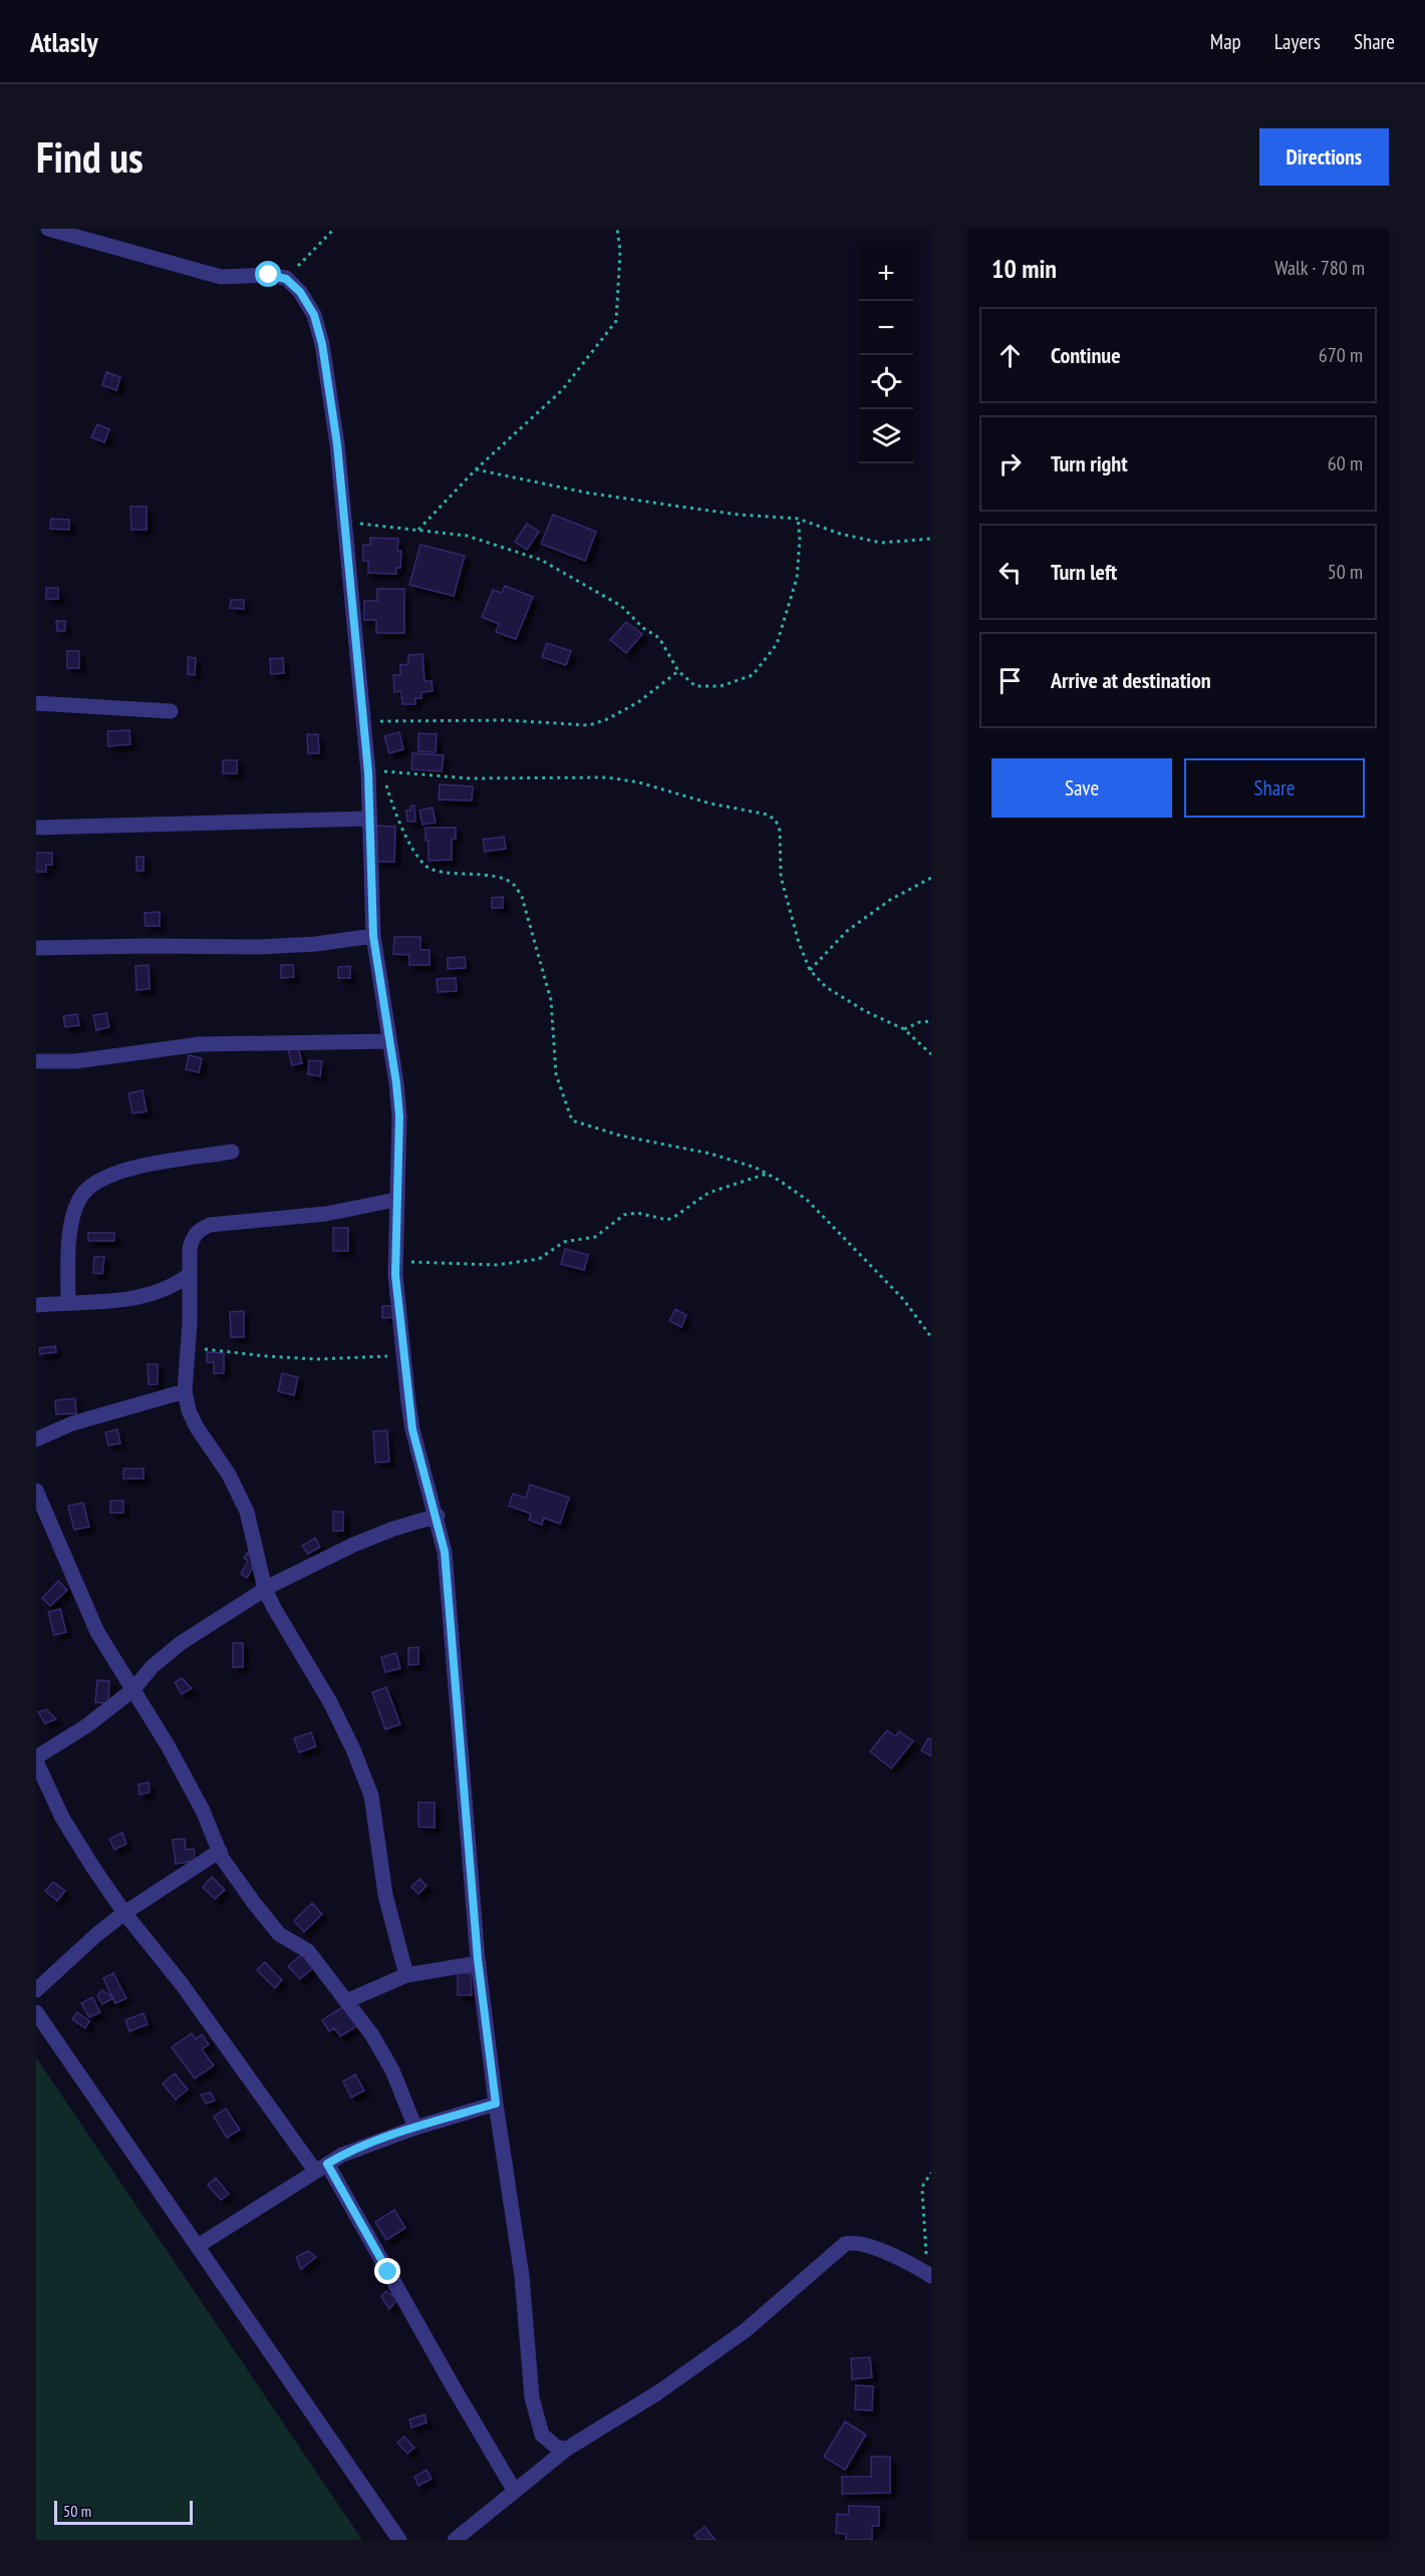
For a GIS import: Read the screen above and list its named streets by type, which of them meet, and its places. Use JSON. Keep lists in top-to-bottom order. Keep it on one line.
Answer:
{"scale_bar":"50 m","page":{"header":"Atlasly","nav":["Map","Layers","Share"],"buttons":["Directions",["Save","Share"]],"title":"Find us","heading":["10 min","Walk · 780 m"],"map_buttons":["+","−"],"list":[["Continue","670 m"],["Turn right","60 m"],["Turn left","50 m"],"Arrive at destination"],"scale":"50 m"}}
